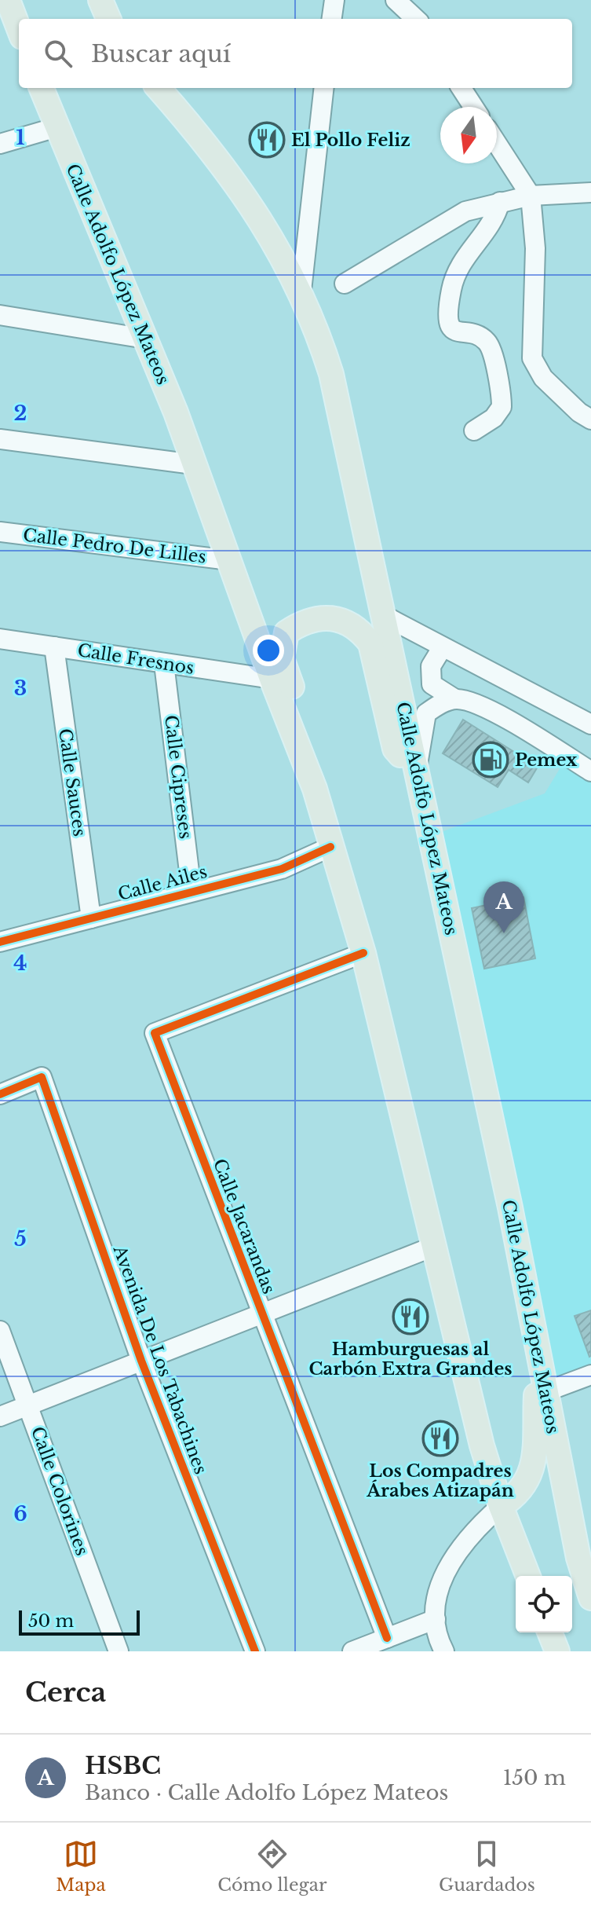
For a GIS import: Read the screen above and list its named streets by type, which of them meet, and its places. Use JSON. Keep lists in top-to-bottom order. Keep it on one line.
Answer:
{"streets":{"main road":["Calle Adolfo López Mateos"],"street":["Calle Pedro De Lilles","Calle Fresnos","Calle Cipreses","Calle Sauces","Calle Ailes","Calle Jacarandas","Avenida De Los Tabachines","Calle Colorines"]},"crossings":[["Calle Adolfo López Mateos","Calle Pedro De Lilles"],["Calle Adolfo López Mateos","Calle Fresnos"],["Calle Adolfo López Mateos","Calle Ailes"],["Calle Adolfo López Mateos","Calle Jacarandas"],["Calle Fresnos","Calle Cipreses"],["Calle Fresnos","Calle Sauces"],["Calle Cipreses","Calle Ailes"],["Calle Sauces","Calle Ailes"]],"places":{"restaurant":["El Pollo Feliz","Hamburguesas al Carbón Extra Grandes","Los Compadres Árabes Atizapán"],"fuel station":["Pemex"]},"scale_bar":"50 m","north":"bottom","page":{"search":"Buscar aquí","pins":"A","scale":"50 m","heading":"Cerca","list":[{"mark":"A","name":"HSBC","note":"Banco · Calle Adolfo López Mateos","value":"150 m"}],"nav":["Mapa","Cómo llegar","Guardados"]},"grid":{"rows":["1","2","3","4","5","6"]}}
